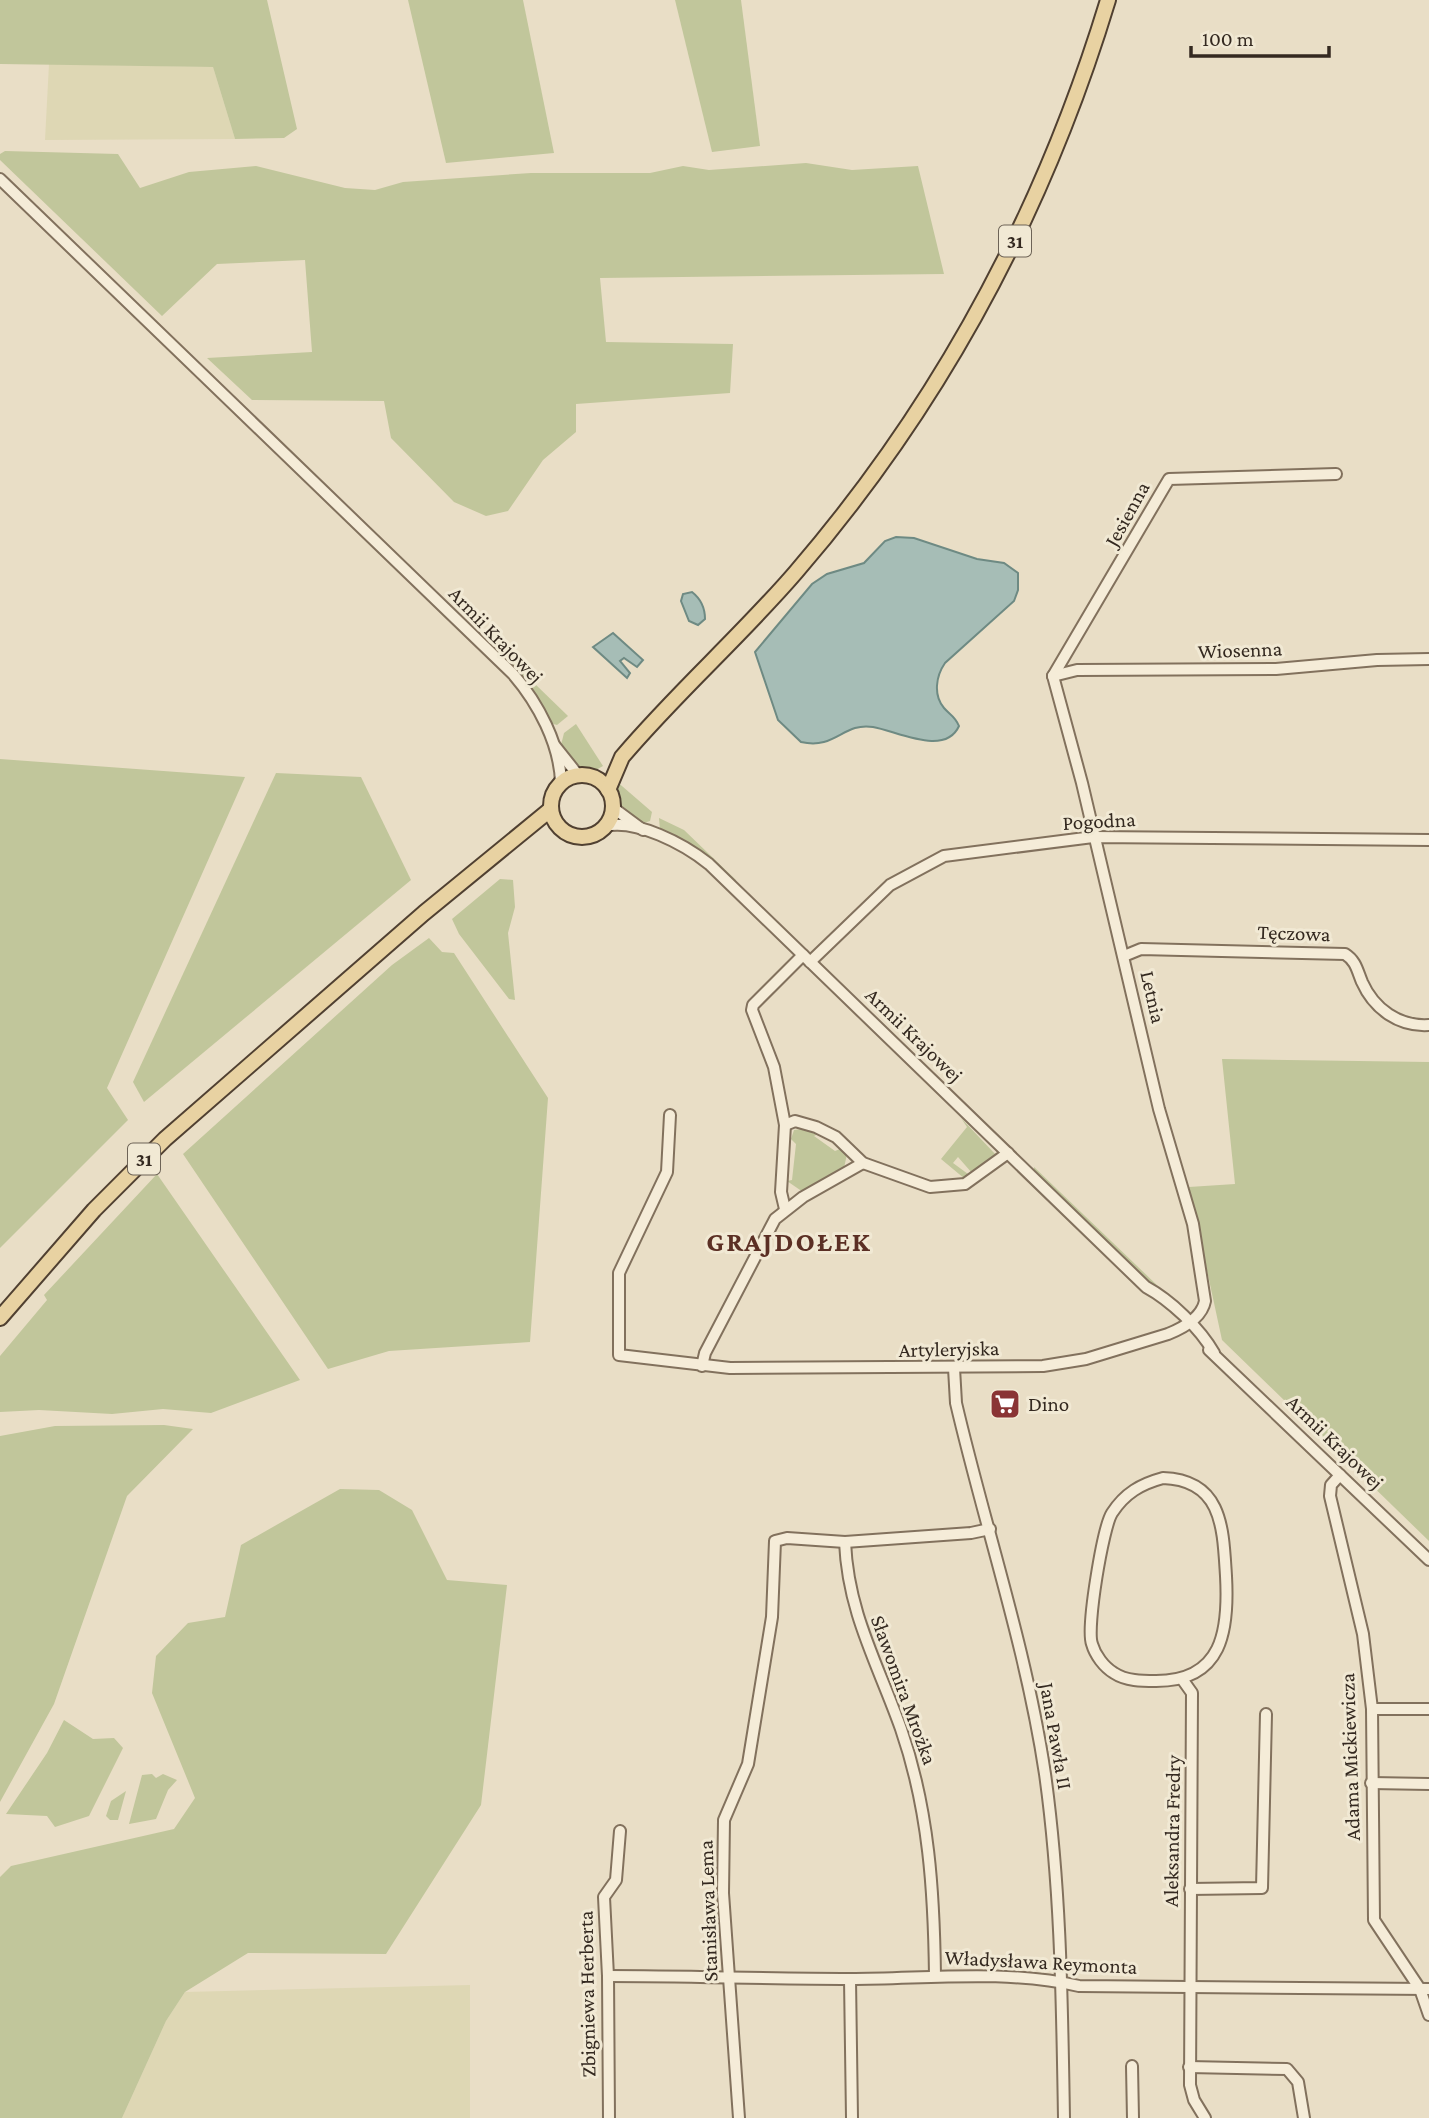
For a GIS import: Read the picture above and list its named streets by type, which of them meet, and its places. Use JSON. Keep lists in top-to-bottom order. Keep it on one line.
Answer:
{"streets":{"main road":["31"],"street":["Jesienna","Armii Krajowej","Wiosenna","Pogodna","Tęczowa","Letnia","Artyleryjska","Sławomira Mrożka","Jana Pawła II","Adama Mickiewicza","Aleksandra Fredry","Stanisława Lema","Władysława Reymonta","Zbigniewa Herberta"]},"crossings":[["31","Armii Krajowej"],["Jesienna","Wiosenna"],["Jesienna","Letnia"],["Armii Krajowej","Pogodna"],["Armii Krajowej","Letnia"],["Armii Krajowej","Artyleryjska"],["Armii Krajowej","Adama Mickiewicza"],["Wiosenna","Letnia"],["Pogodna","Letnia"],["Tęczowa","Letnia"],["Letnia","Artyleryjska"],["Artyleryjska","Jana Pawła II"],["Sławomira Mrożka","Stanisława Lema"],["Sławomira Mrożka","Władysława Reymonta"],["Jana Pawła II","Władysława Reymonta"],["Adama Mickiewicza","Władysława Reymonta"],["Aleksandra Fredry","Władysława Reymonta"],["Stanisława Lema","Władysława Reymonta"],["Władysława Reymonta","Zbigniewa Herberta"]],"districts":["GRAJDOŁEK"],"places":{"supermarket":["Dino"]},"scale_bar":"100 m"}
